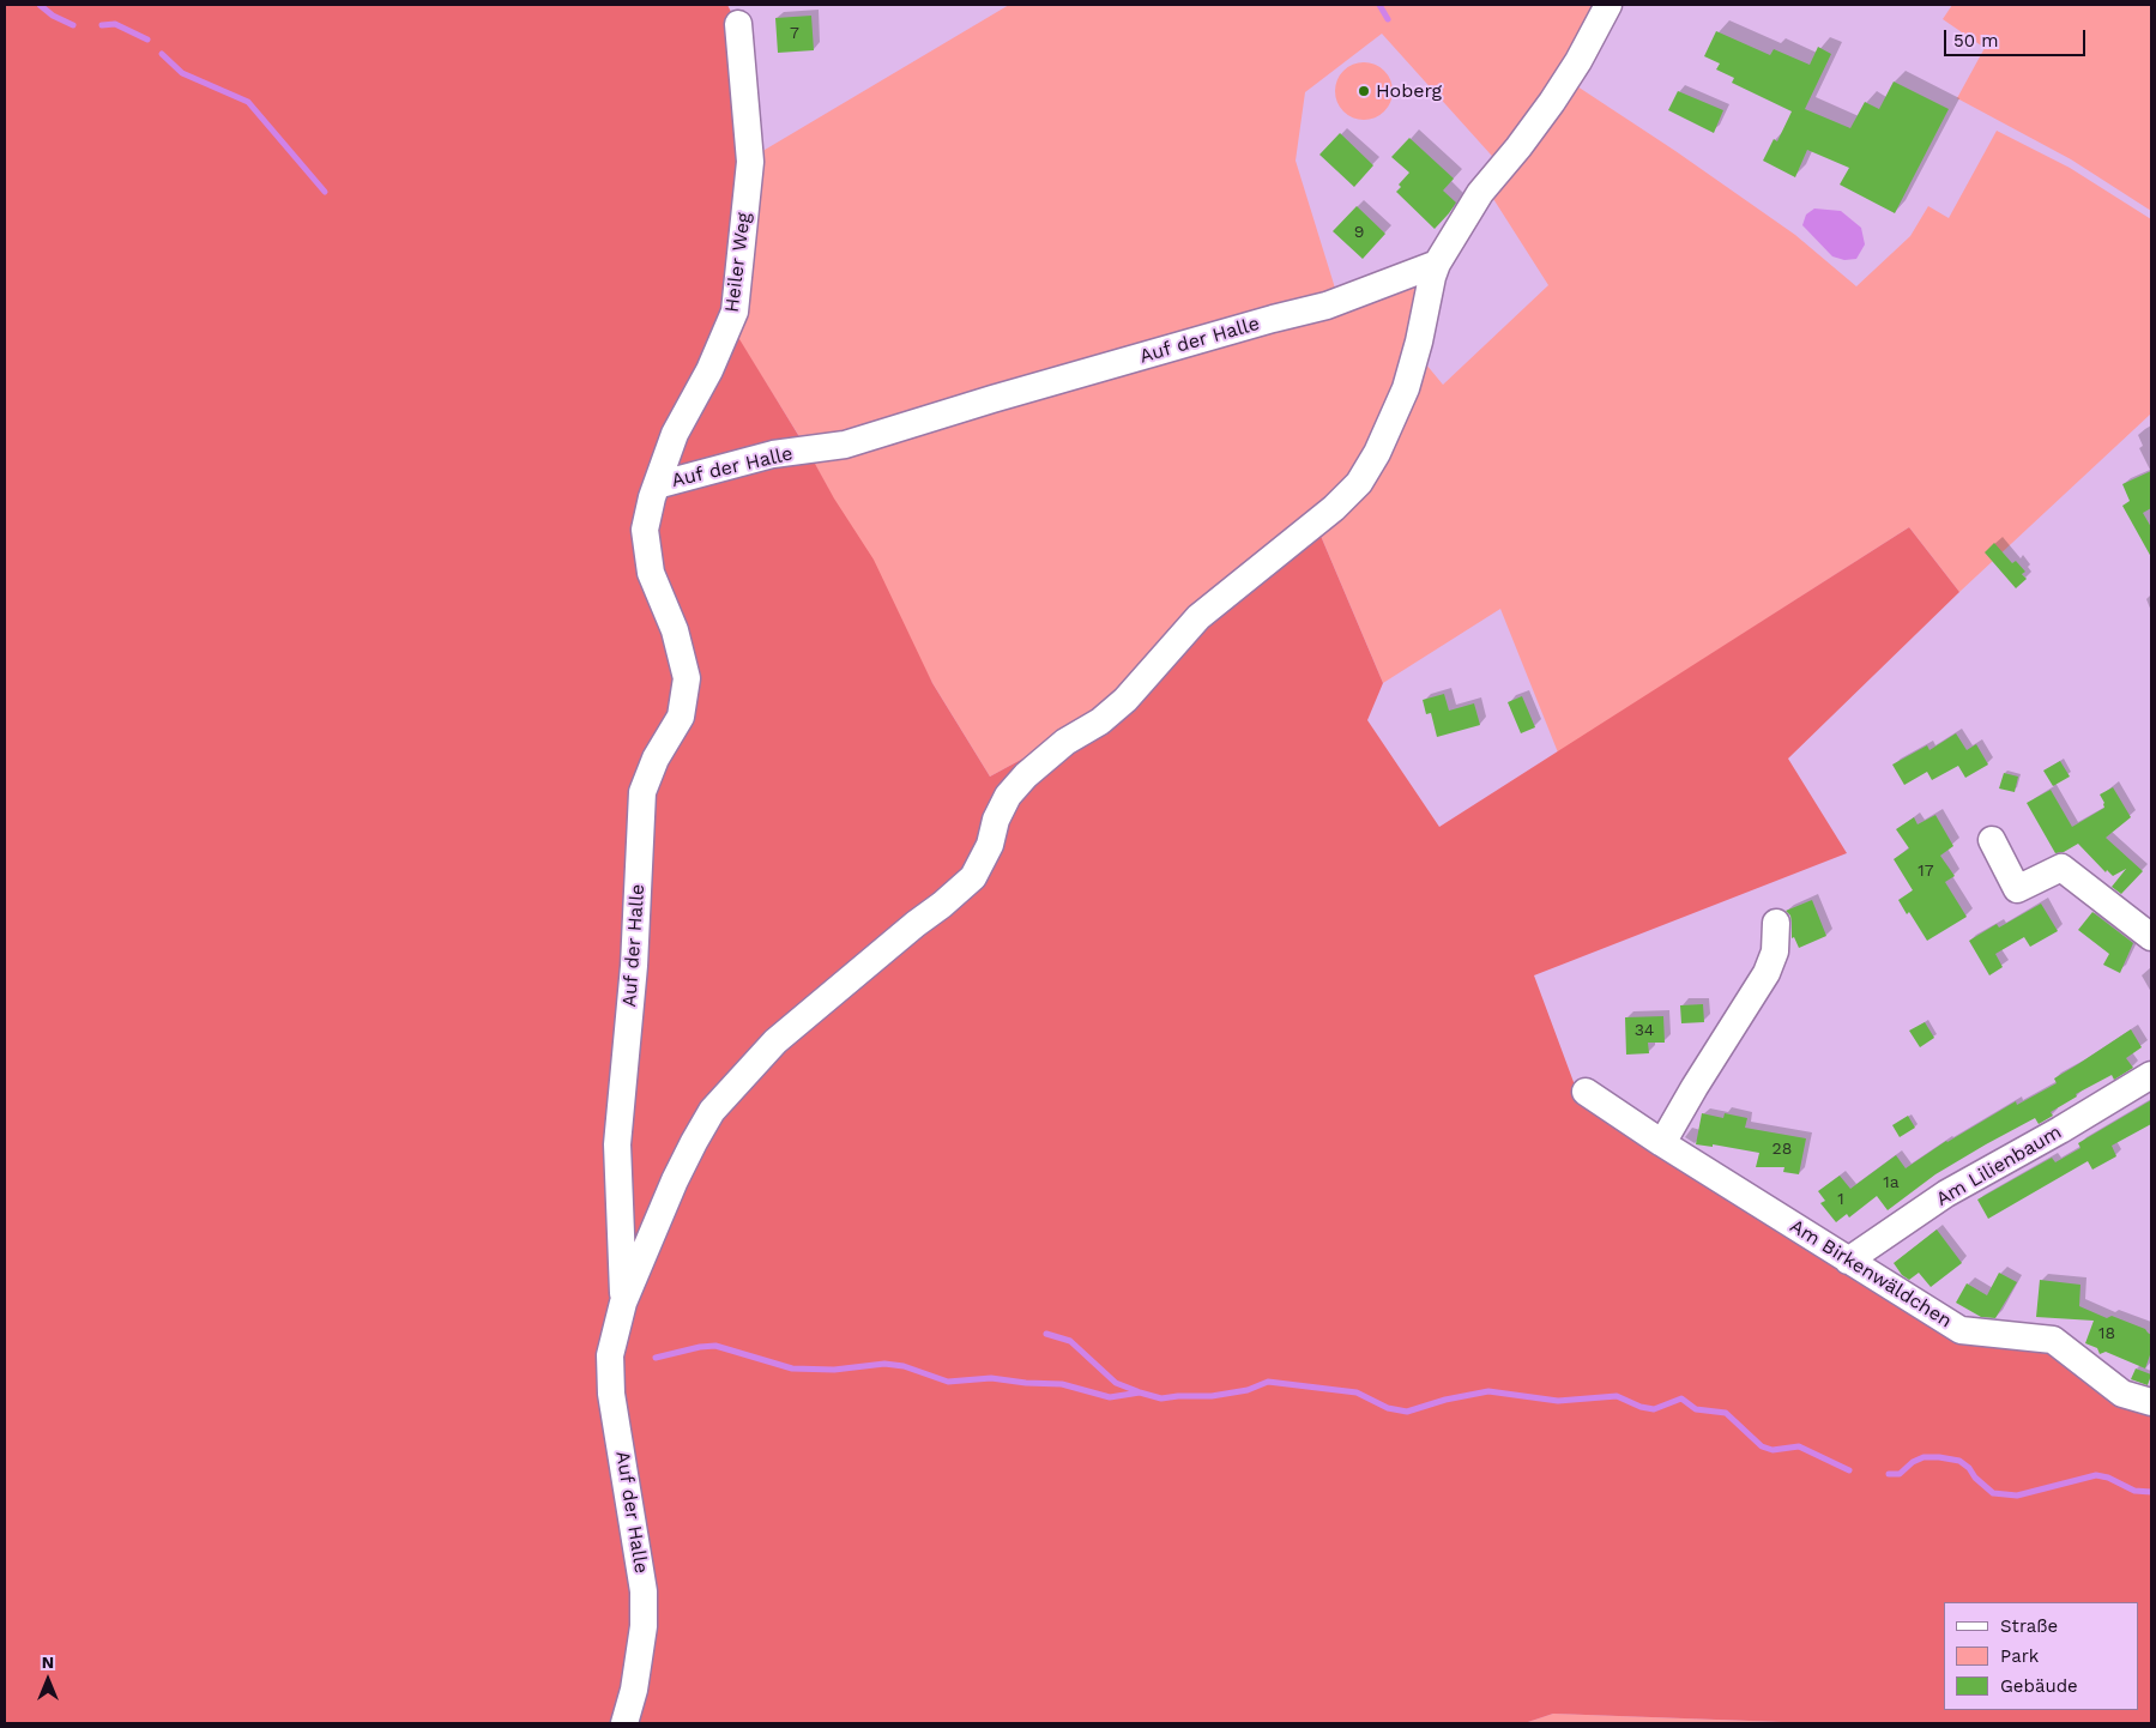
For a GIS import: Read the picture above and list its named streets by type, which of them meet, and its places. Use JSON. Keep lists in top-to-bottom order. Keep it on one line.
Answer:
{"streets":{"street":["Heiler Weg","Auf der Halle","Am Lilienbaum","Am Birkenwäldchen"]},"crossings":[["Heiler Weg","Auf der Halle"],["Am Lilienbaum","Am Birkenwäldchen"]],"places":["Hoberg"],"house_numbers":["7","9","17","34","28","1a","1","18"],"legend":["Straße","Park","Gebäude"],"scale_bar":"50 m","north":"top"}
